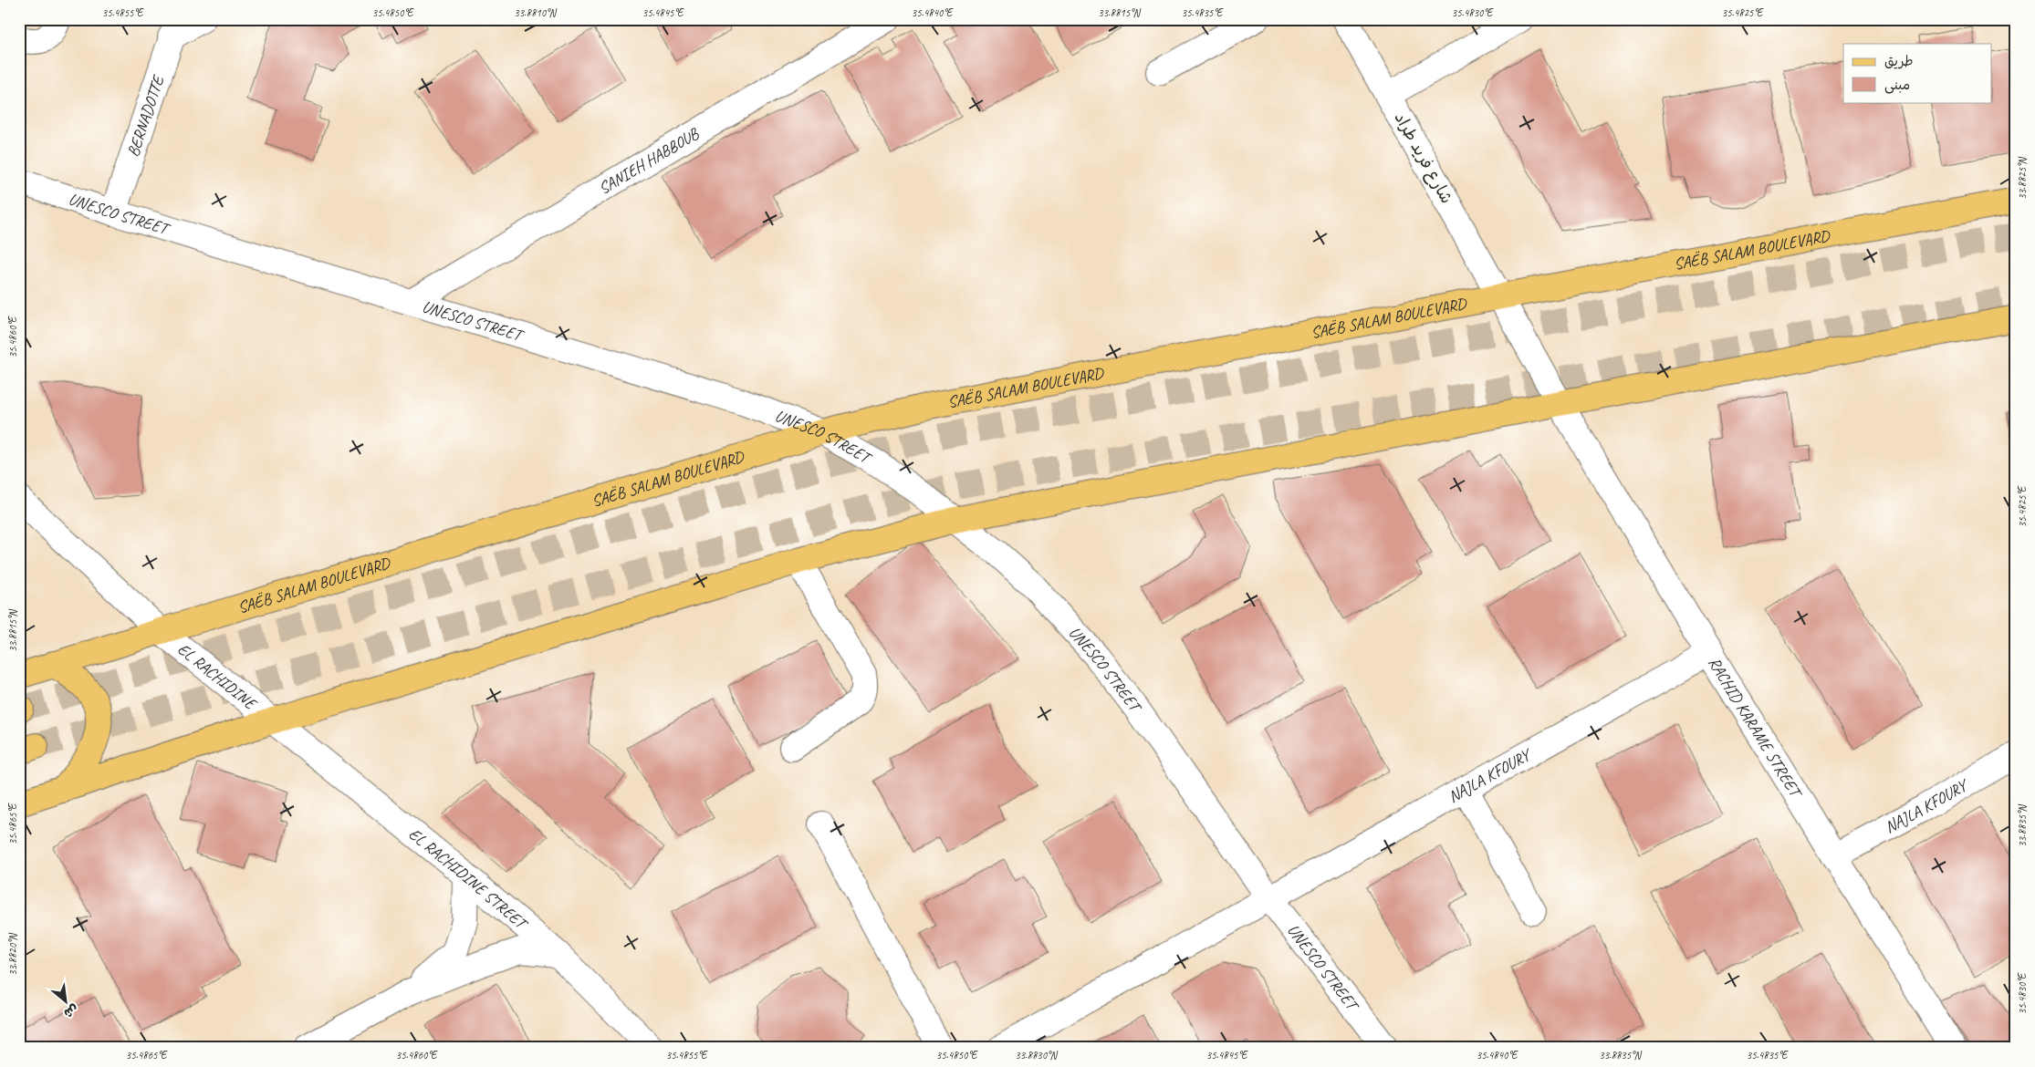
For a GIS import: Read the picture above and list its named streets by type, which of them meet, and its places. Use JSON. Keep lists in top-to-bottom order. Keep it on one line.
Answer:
{"streets":{"main road":["SAËB SALAM BOULEVARD"],"street":["BERNADOTTE","شارع فريد طراد","SANIEH HABBOUB","UNESCO STREET","EL RACHIDINE","RACHID KARAME STREET","NAJLA KFOURY","EL RACHIDINE STREET"]},"crossings":[["BERNADOTTE","UNESCO STREET"],["شارع فريد طراد","SAËB SALAM BOULEVARD"],["شارع فريد طراد","RACHID KARAME STREET"],["SANIEH HABBOUB","UNESCO STREET"],["UNESCO STREET","SAËB SALAM BOULEVARD"],["UNESCO STREET","NAJLA KFOURY"],["SAËB SALAM BOULEVARD","EL RACHIDINE"],["EL RACHIDINE","EL RACHIDINE STREET"],["RACHID KARAME STREET","NAJLA KFOURY"]],"legend":["طريق","مبنى"],"north":"bottom right","coordinates":["35.4855°E","35.4850°E","33.8810°N","35.4845°E","35.4840°E","33.8815°N","35.4835°E","35.4830°E","35.4825°E","33.8825°N","35.4860°E","35.4865°E","33.8835°N","33.8820°N","33.8830°N"]}
